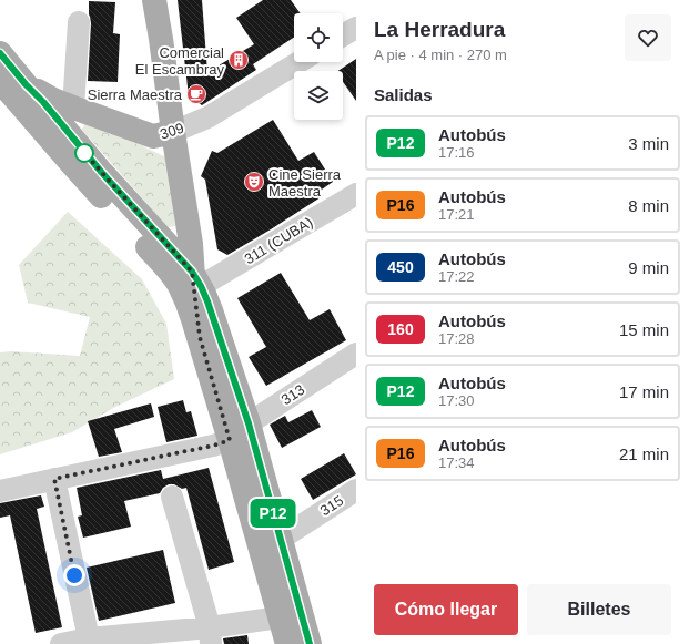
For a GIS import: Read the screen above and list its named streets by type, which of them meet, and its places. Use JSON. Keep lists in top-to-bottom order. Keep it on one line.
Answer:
{"streets":{"main road":["309"],"street":["311 (CUBA)","313","315"]},"places":{"building":["Comercial El Escambray"],"cafe":["Sierra Maestra"],"theatre":["Cine Sierra Maestra"]},"lines":["bus line P12"],"page":{"on_map":"P12","heading":[["La Herradura","A pie · 4 min · 270 m"],"Salidas"],"list":[{"mark":"P12","name":"Autobús","note":"17:16","value":"3 min"},{"mark":"P16","name":"Autobús","note":"17:21","value":"8 min"},{"mark":"450","name":"Autobús","note":"17:22","value":"9 min"},{"mark":"160","name":"Autobús","note":"17:28","value":"15 min"},{"mark":"P12","name":"Autobús","note":"17:30","value":"17 min"},{"mark":"P16","name":"Autobús","note":"17:34","value":"21 min"}],"buttons":["Cómo llegar","Billetes"]}}
